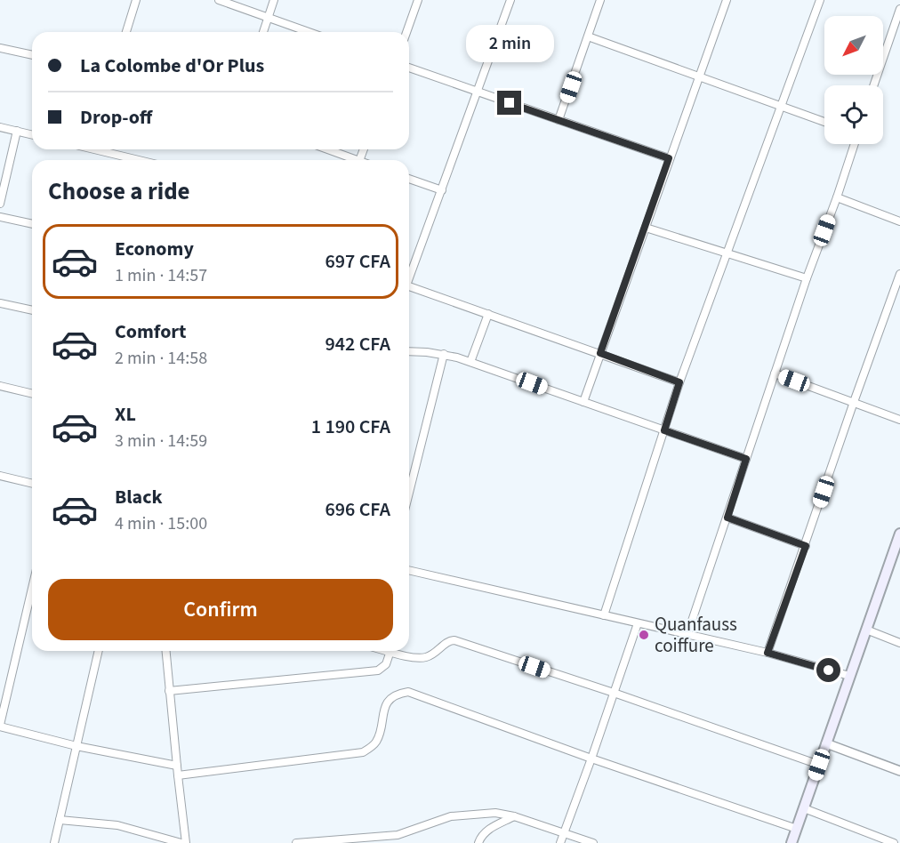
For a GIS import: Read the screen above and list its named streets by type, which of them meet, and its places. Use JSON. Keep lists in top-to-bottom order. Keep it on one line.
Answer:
{"places":["Quanfauss coiffure"],"north":"bottom left","page":{"bubble":"2 min","banner":["La Colombe d'Or Plus","Drop-off"],"heading":"Choose a ride","list":[{"name":"Economy","note":"1 min · 14:57","value":"697 CFA"},{"name":"Comfort","note":"2 min · 14:58","value":"942 CFA"},{"name":"XL","note":"3 min · 14:59","value":"1 190 CFA"},{"name":"Black","note":"4 min · 15:00","value":"696 CFA"}],"buttons":"Confirm"}}
